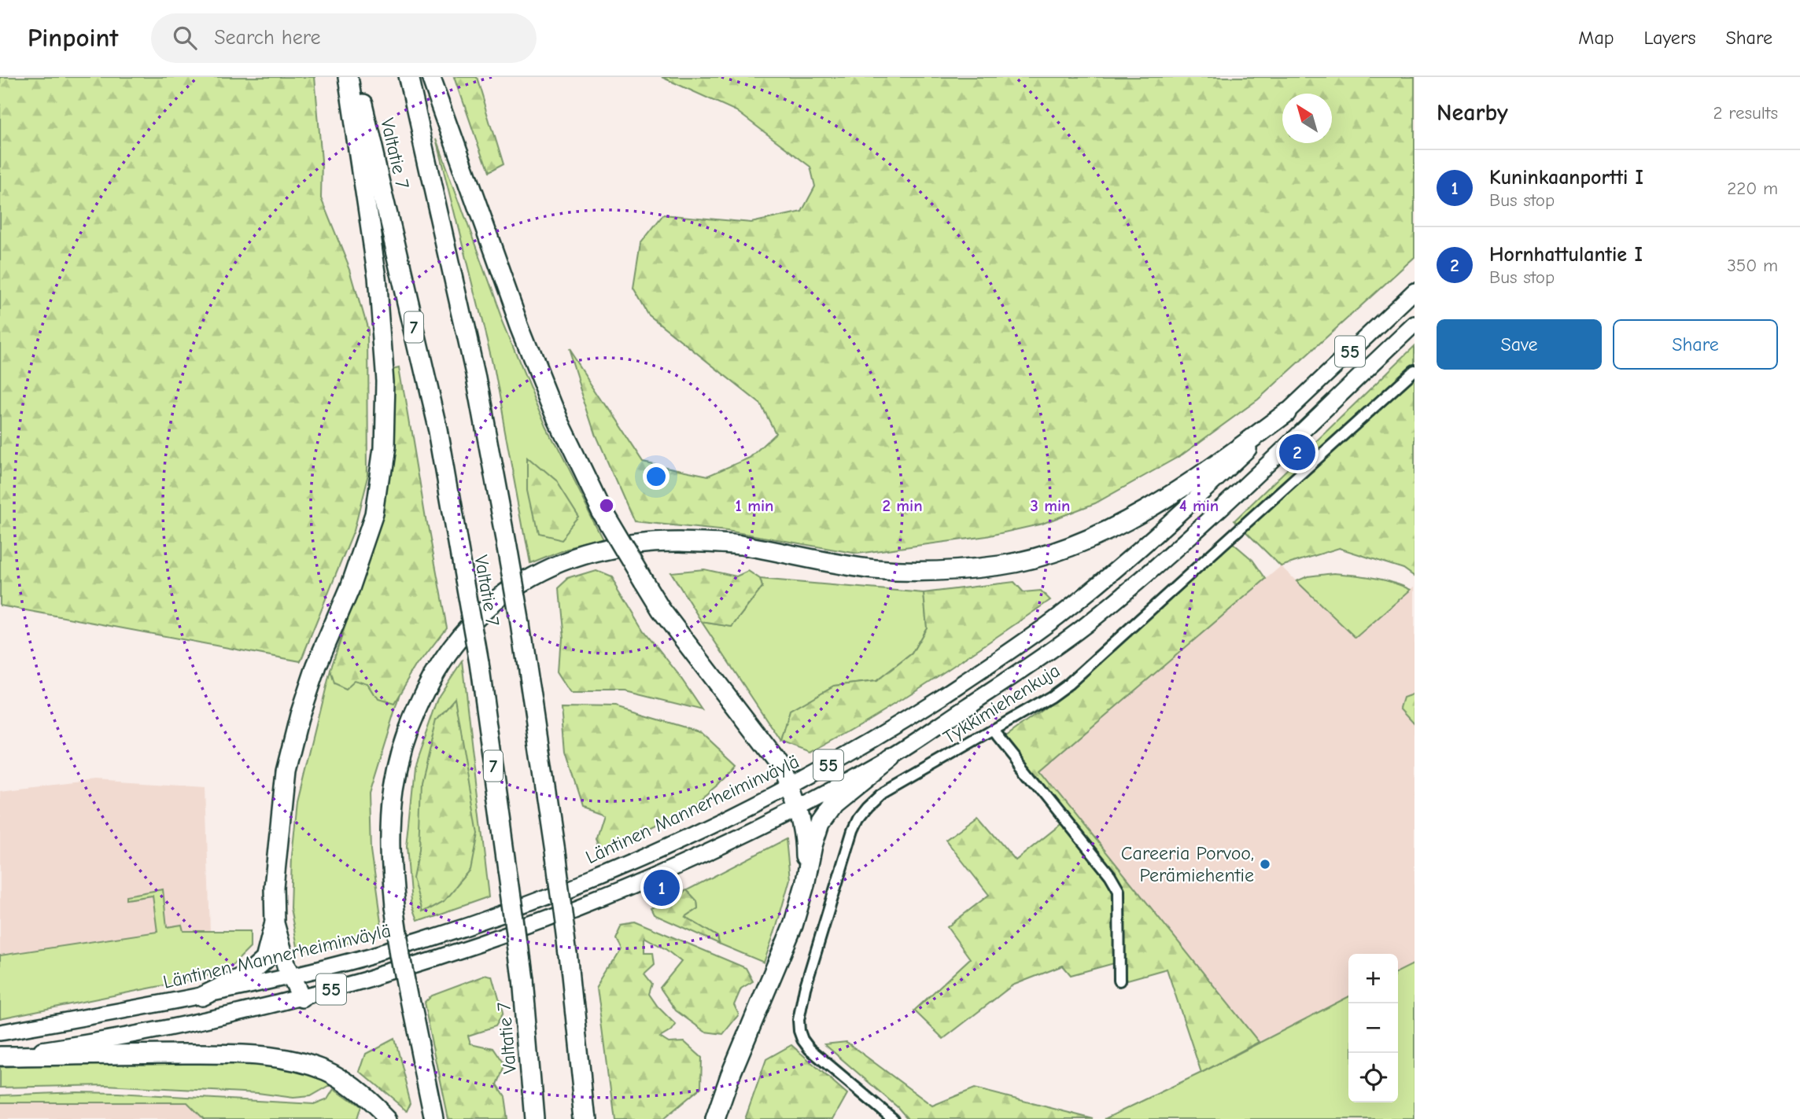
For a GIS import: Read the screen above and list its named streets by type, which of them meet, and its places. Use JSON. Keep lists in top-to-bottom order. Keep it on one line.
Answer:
{"streets":{"highway":["Valtatie 7","7"],"main road":["55","Läntinen Mannerheiminväylä"],"street":["Tykkimiehenkuja"]},"places":["Careeria Porvoo, Perämiehentie"],"north":"top left","page":{"header":"Pinpoint","search":"Search here","nav":["Map","Layers","Share"],"heading":["Nearby","2 results"],"list":[{"mark":"1","name":"Kuninkaanportti I","note":"Bus stop","value":"220 m"},{"mark":"2","name":"Hornhattulantie I","note":"Bus stop","value":"350 m"}],"buttons":["Save","Share"],"pins":["2","1"],"map_buttons":["+","−"]},"rings":["1 min","2 min","3 min","4 min"]}
